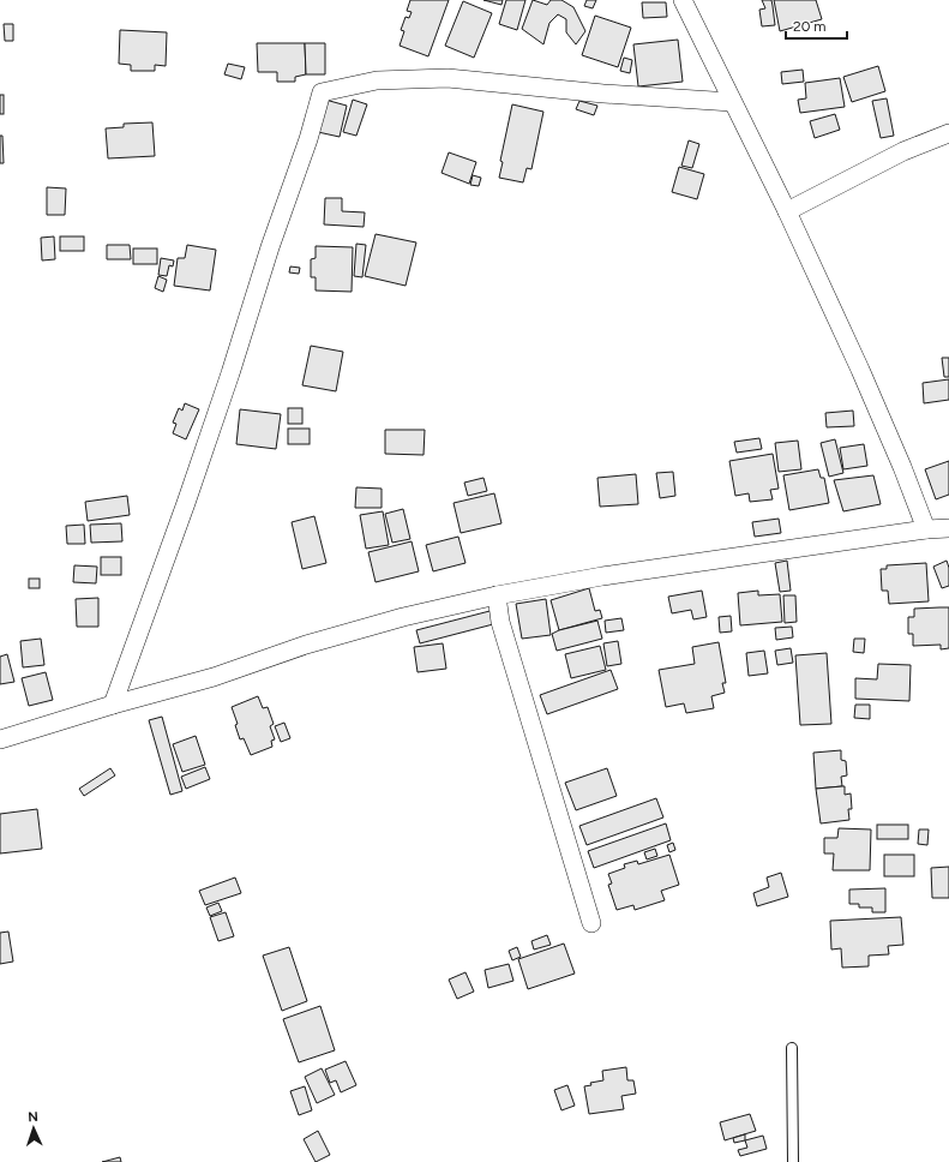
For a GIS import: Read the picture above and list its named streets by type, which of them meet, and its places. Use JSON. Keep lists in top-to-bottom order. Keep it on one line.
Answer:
{"scale_bar":"20 m","north":"top"}
